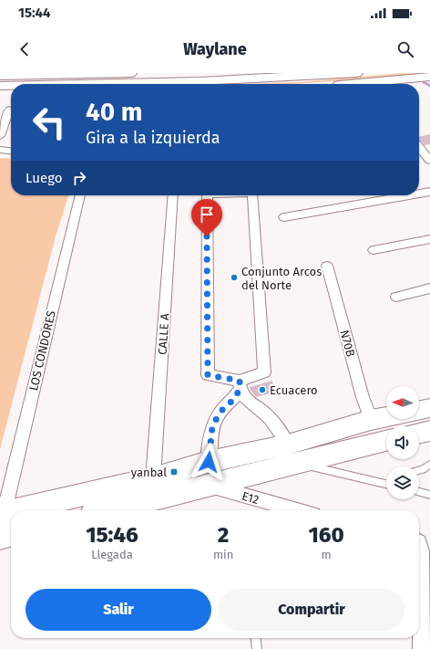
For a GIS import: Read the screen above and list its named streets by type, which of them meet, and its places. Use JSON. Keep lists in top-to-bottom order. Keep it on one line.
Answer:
{"streets":{"street":["CALLE A","N70B","LOS CONDORES","E12"]},"places":{"other":["Conjunto Arcos del Norte","Ecuacero"],"transit":["yanbal"]},"north":"left","page":{"status":"15:44","header":"Waylane","turn":["40 m","Gira a la izquierda"],"then":"Luego","eta":["15:46","Llegada","2","min","160","m"],"buttons":["Salir","Compartir"]}}
